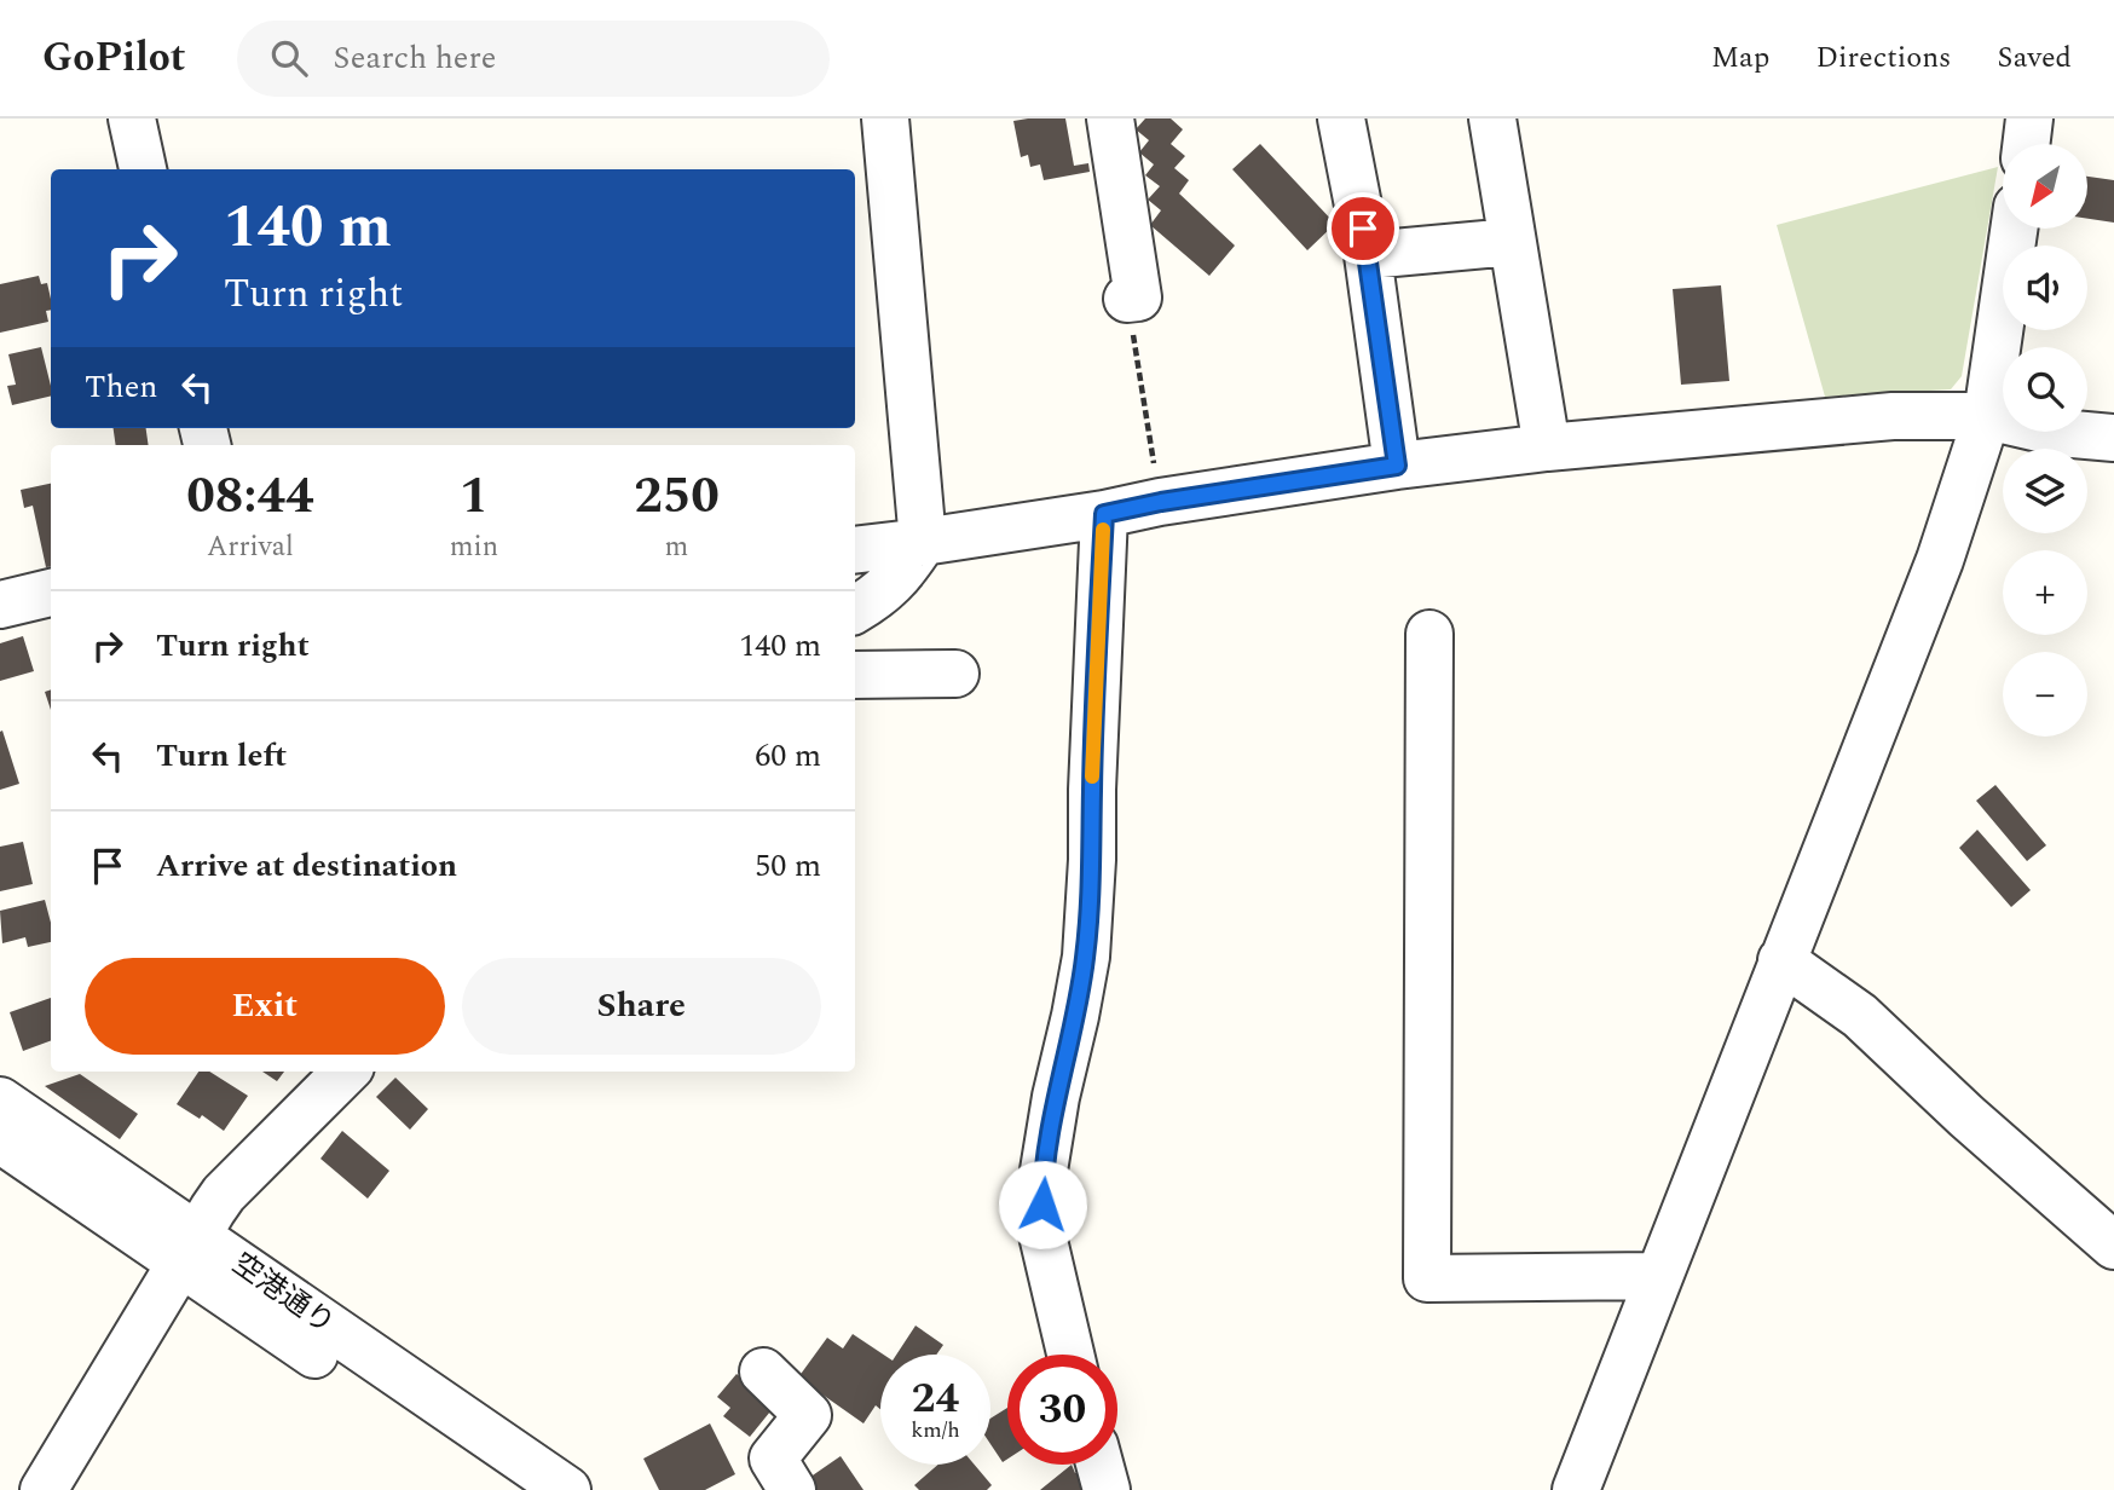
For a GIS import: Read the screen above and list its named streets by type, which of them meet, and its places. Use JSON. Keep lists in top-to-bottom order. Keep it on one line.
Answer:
{"streets":{"street":["空港通り"]},"north":"bottom left","page":{"header":"GoPilot","search":"Search here","nav":["Map","Directions","Saved"],"map_buttons":["+","−"],"turn":["140 m","Turn right"],"then":"Then","eta":["08:44","Arrival","1","min","250","m"],"list":[{"name":"Turn right","value":"140 m"},{"name":"Turn left","value":"60 m"},{"name":"Arrive at destination","value":"50 m"}],"buttons":["Exit","Share"],"speed":"24 km/h","limit":"30"}}
